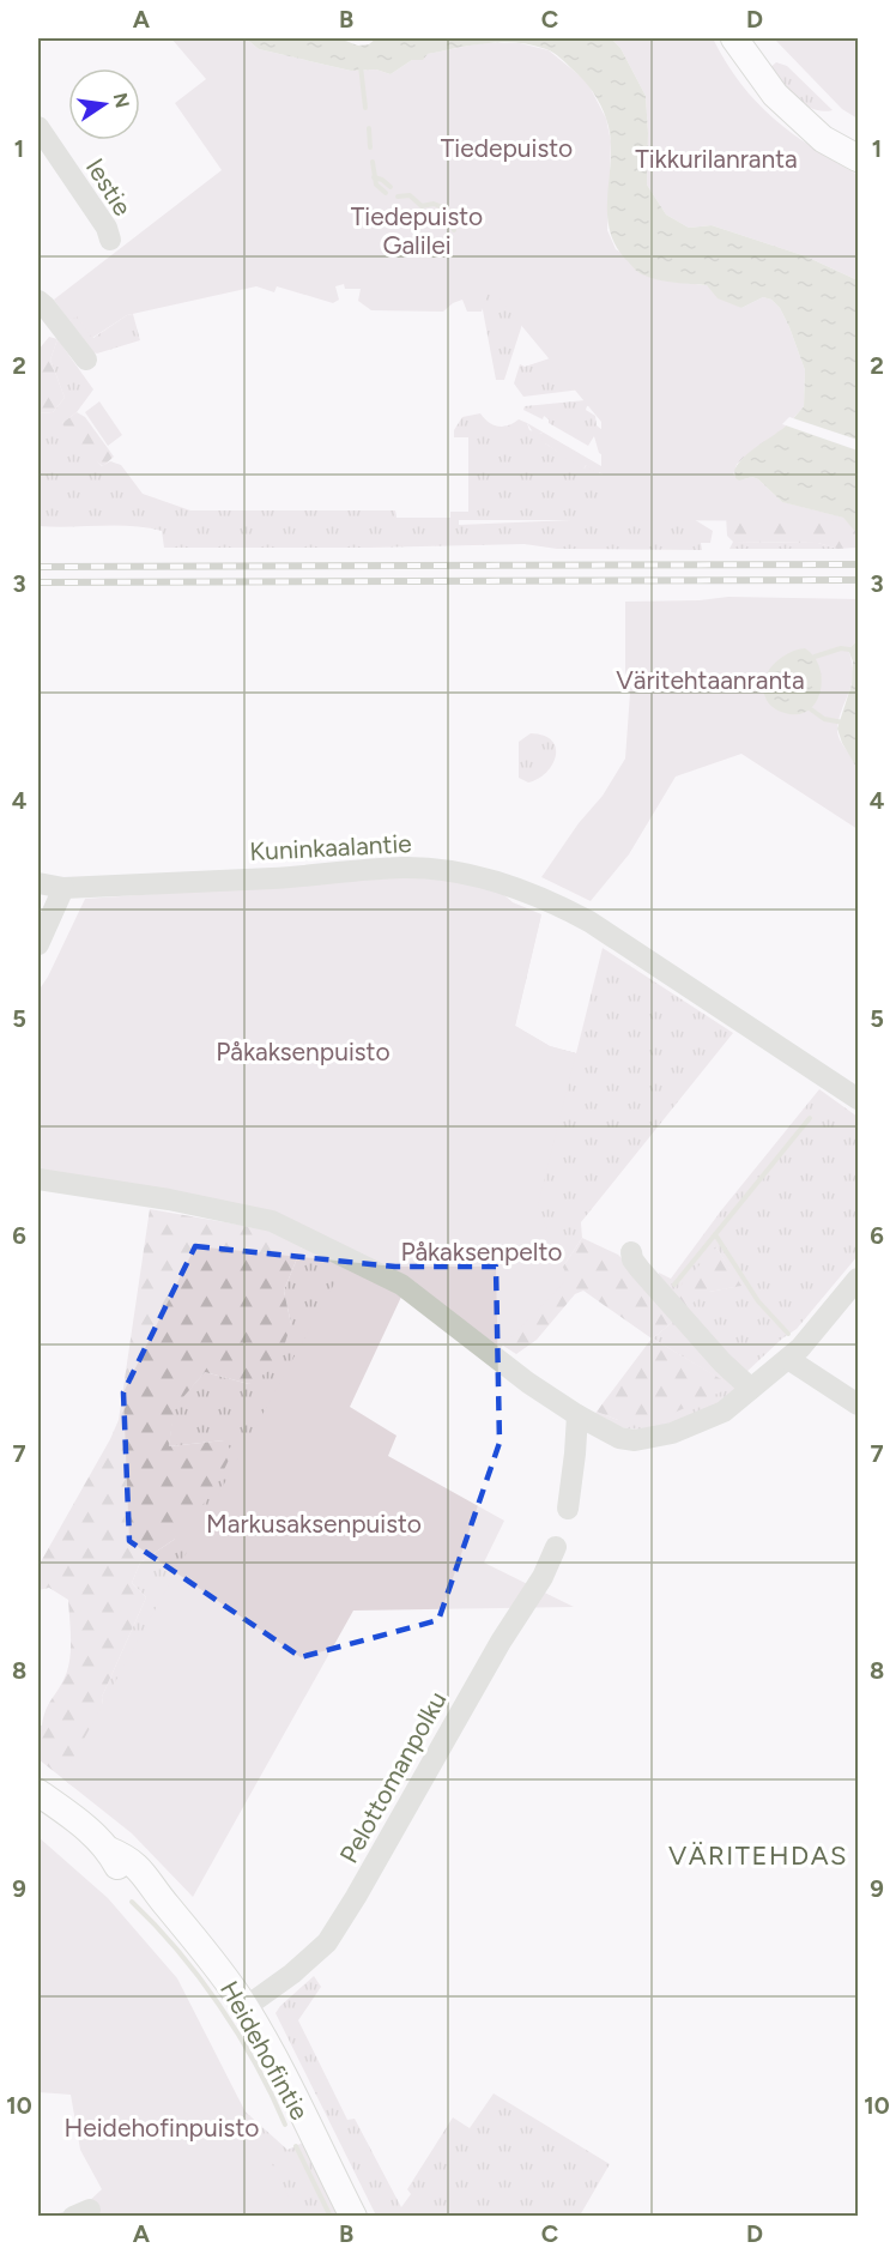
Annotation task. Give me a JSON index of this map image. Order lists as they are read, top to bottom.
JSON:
{
  "streets": {
    "main road": ["Heidehofintie"],
    "street": ["Iestie", "Kuninkaalantie", "Pelottomanpolku"]
  },
  "crossings": [
    ["Pelottomanpolku", "Heidehofintie"]
  ],
  "districts": ["VÄRITEHDAS"],
  "parks": [
    "Tiedepuisto",
    "Tikkurilanranta",
    "Tiedepuisto Galilei",
    "Väritehtaanranta",
    "Påkaksenpuisto",
    "Påkaksenpelto",
    "Markusaksenpuisto",
    "Heidehofinpuisto"
  ],
  "north": "right",
  "grid": {
    "columns": [
      "A",
      "B",
      "C",
      "D"
    ],
    "rows": [
      "1",
      "2",
      "3",
      "4",
      "5",
      "6",
      "7",
      "8",
      "9",
      "10"
    ]
  }
}
